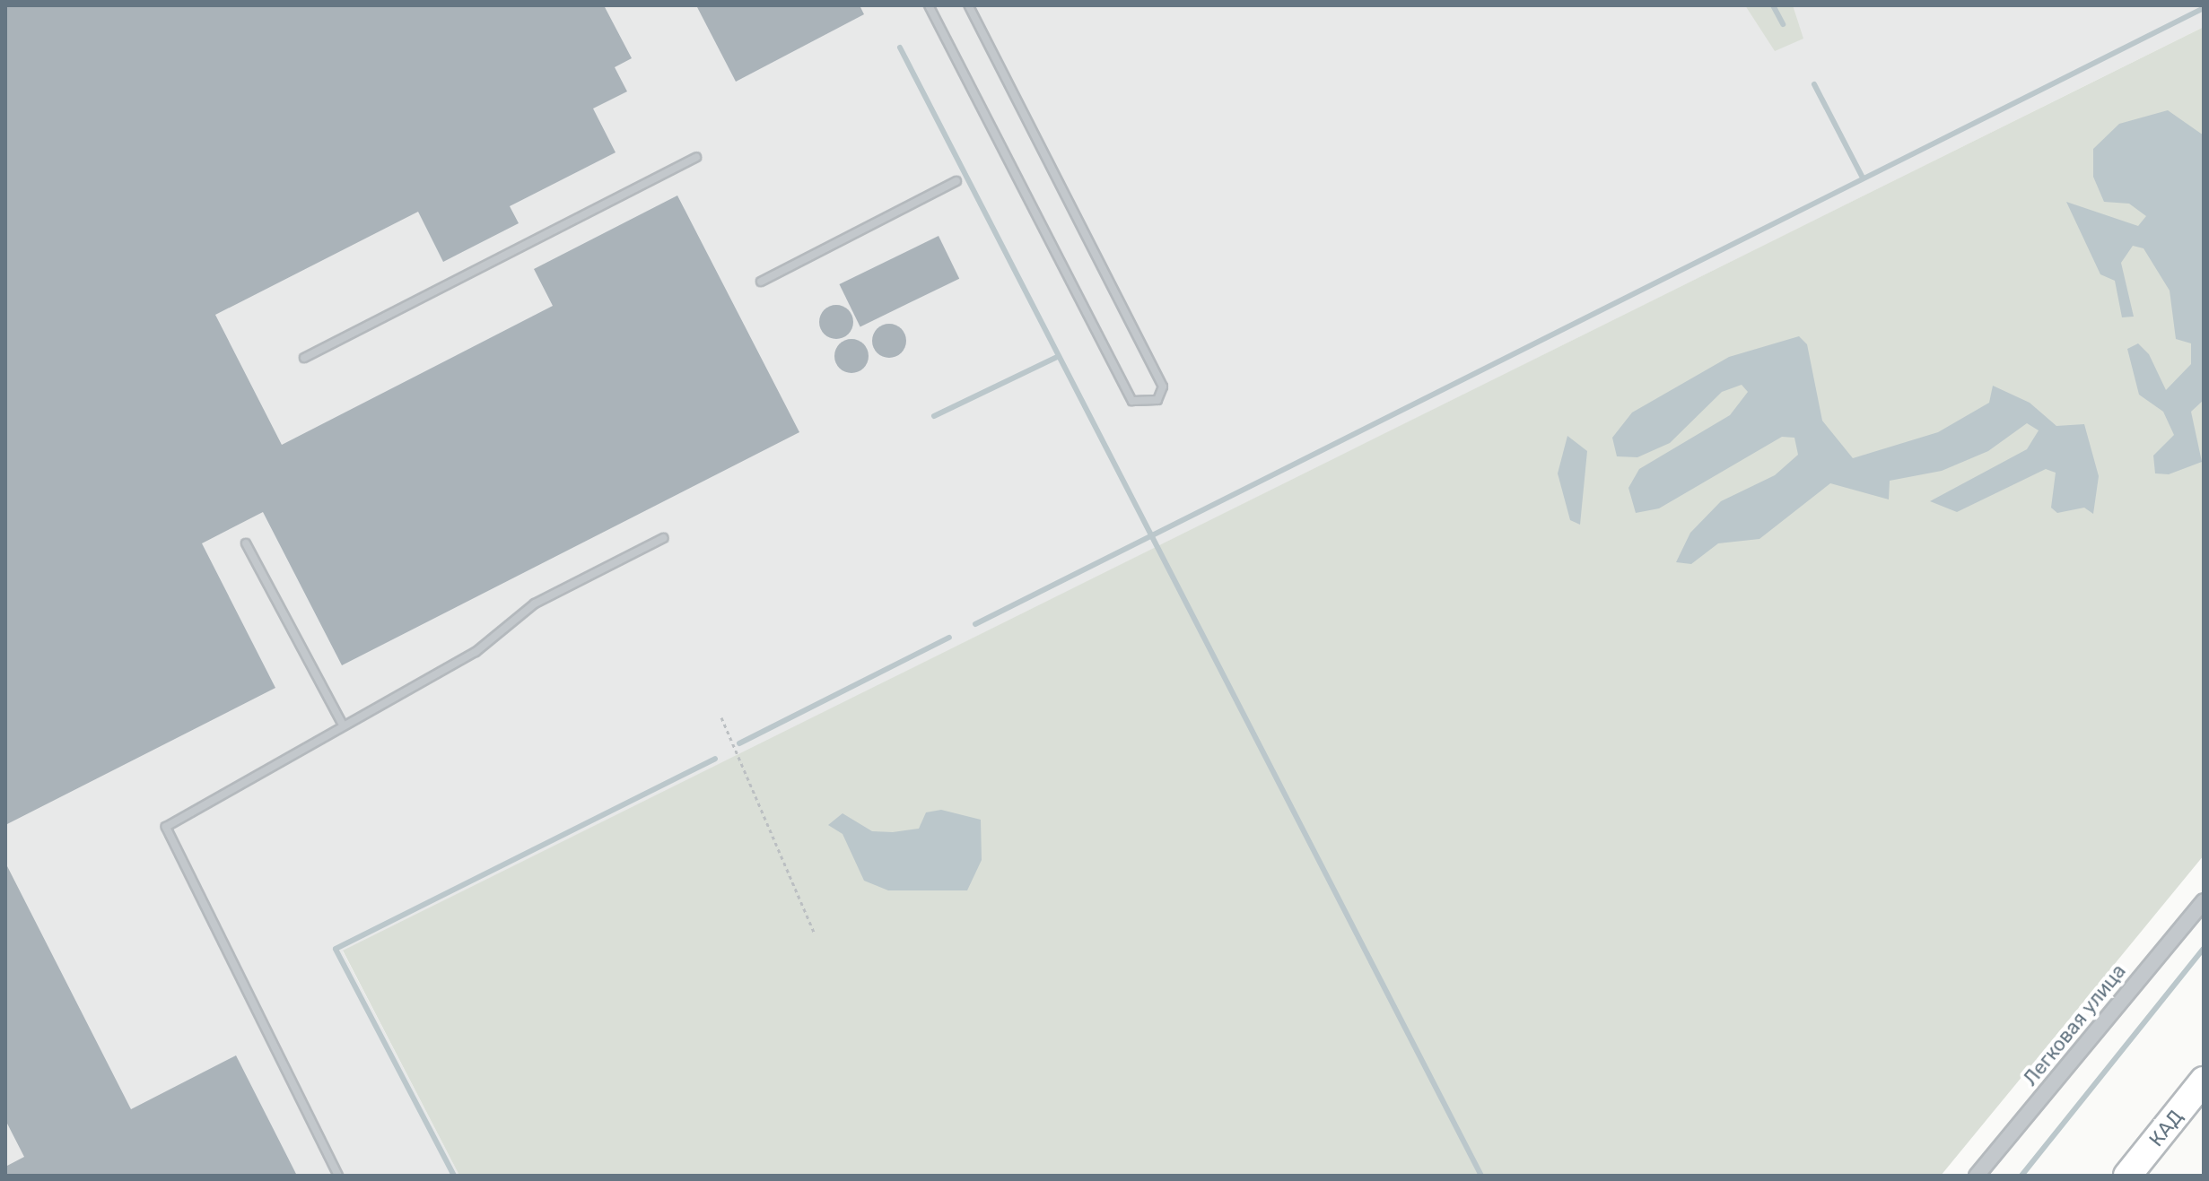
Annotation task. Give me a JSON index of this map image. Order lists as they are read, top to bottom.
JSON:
{
  "streets": {
    "highway": ["КАД"],
    "street": ["Легковая улица"]
  }
}
